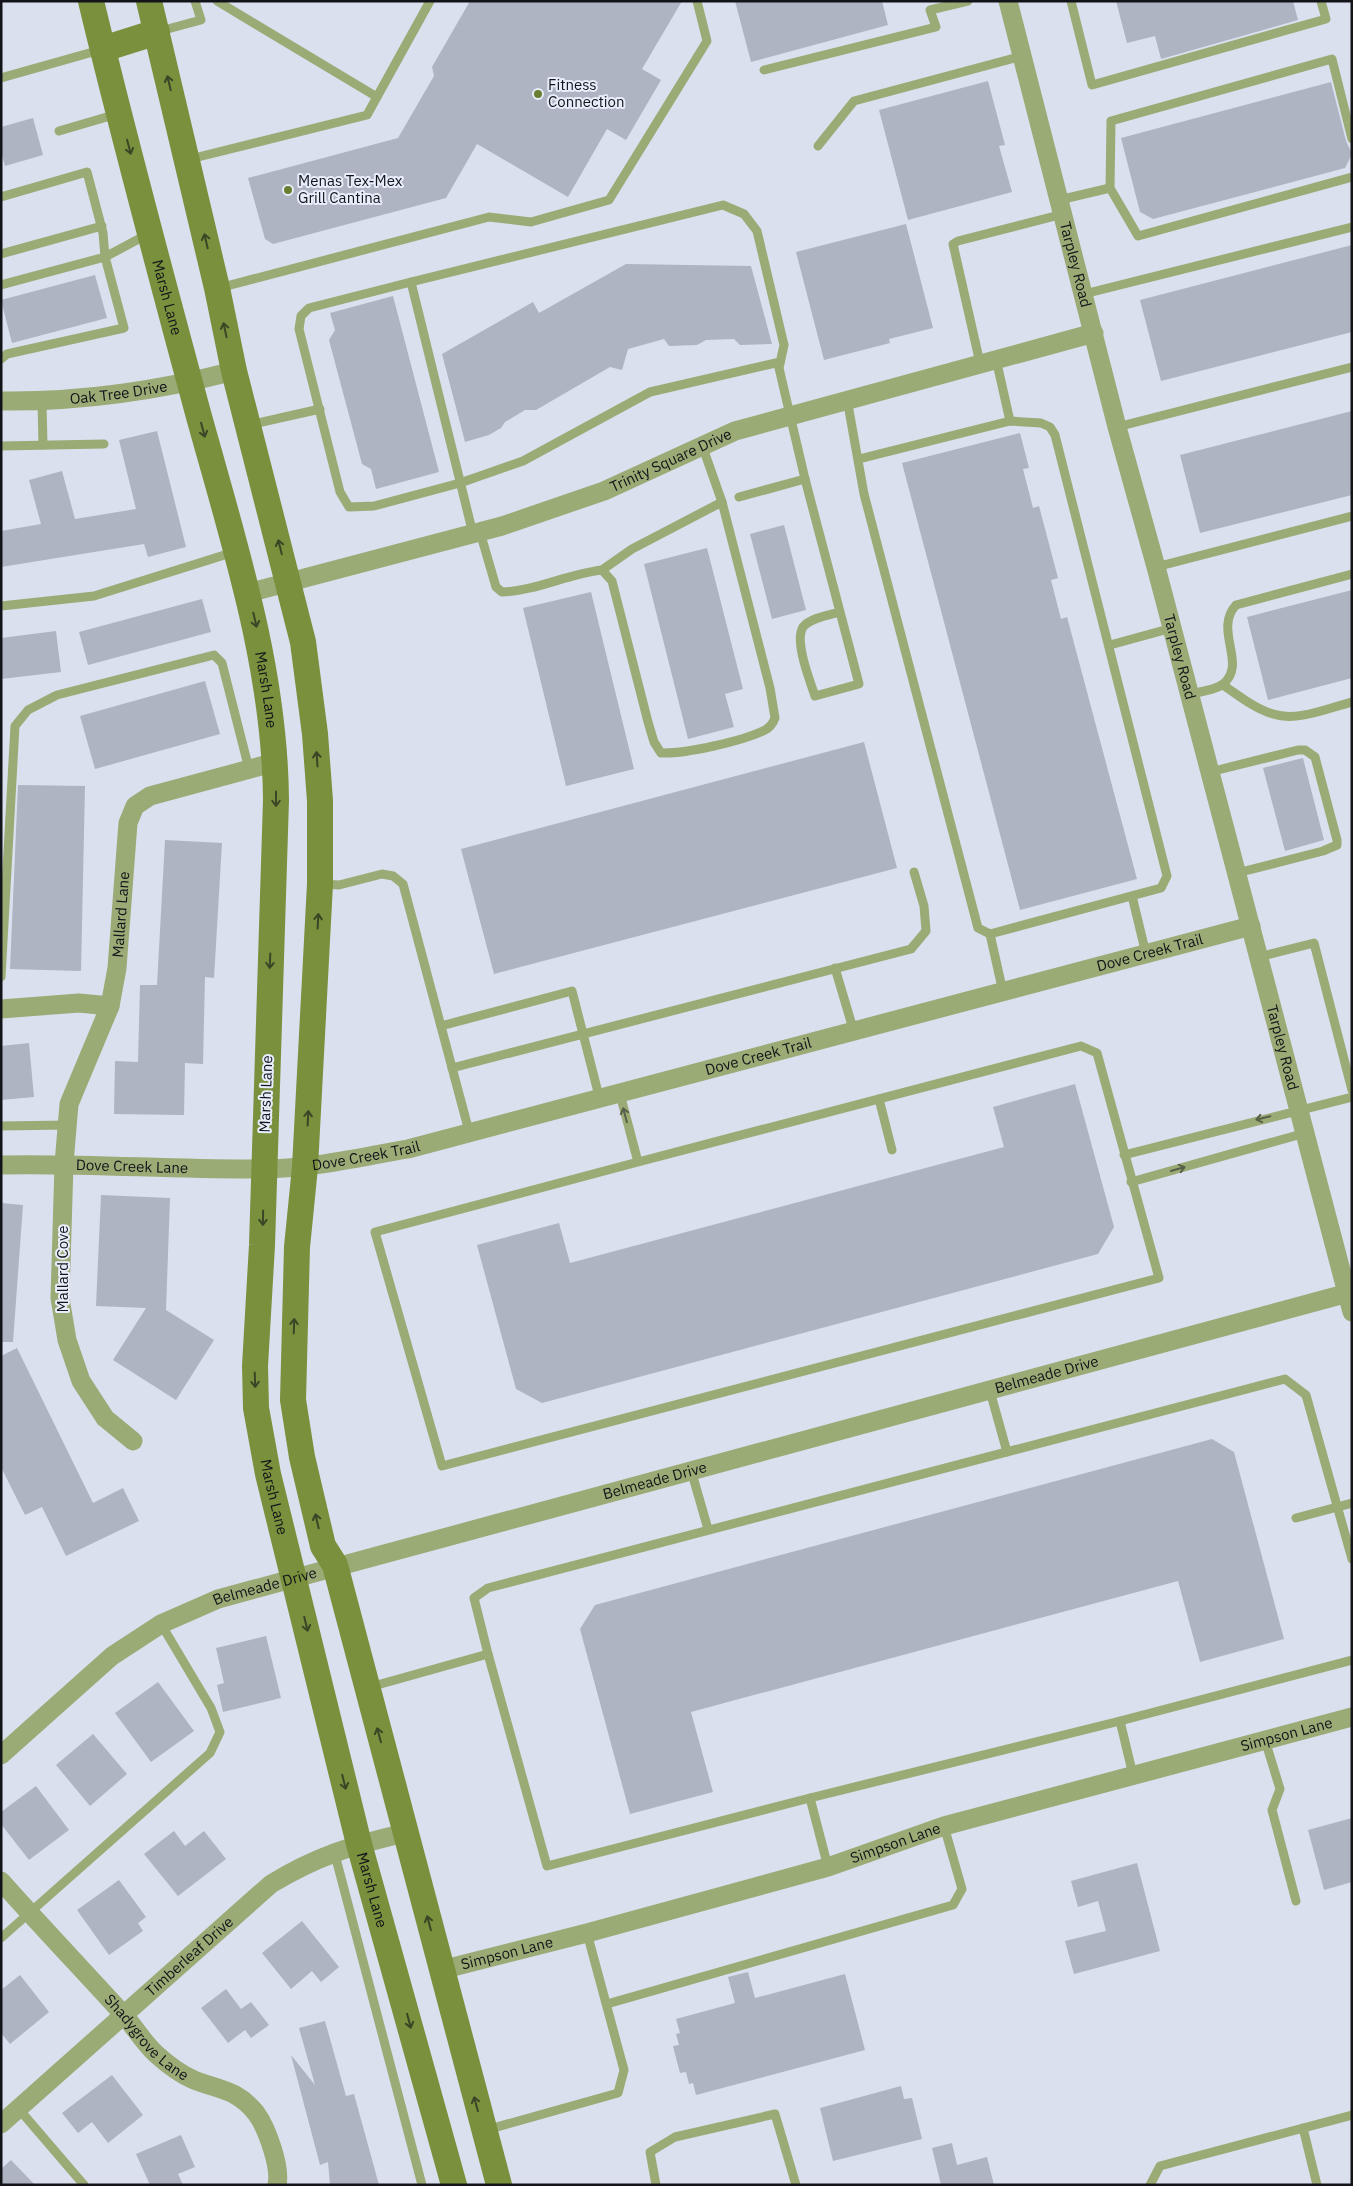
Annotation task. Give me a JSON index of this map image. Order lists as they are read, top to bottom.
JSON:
{
  "streets": {
    "main road": ["Marsh Lane"],
    "street": [
      "Tarpley Road",
      "Oak Tree Drive",
      "Trinity Square Drive",
      "Mallard Lane",
      "Dove Creek Trail",
      "Dove Creek Lane",
      "Mallard Cove",
      "Belmeade Drive",
      "Simpson Lane",
      "Timberleaf Drive",
      "Shadygrove Lane"
    ]
  },
  "crossings": [
    ["Tarpley Road", "Trinity Square Drive"],
    ["Tarpley Road", "Dove Creek Trail"],
    ["Tarpley Road", "Belmeade Drive"],
    ["Marsh Lane", "Oak Tree Drive"],
    ["Marsh Lane", "Trinity Square Drive"],
    ["Marsh Lane", "Mallard Lane"],
    ["Marsh Lane", "Dove Creek Trail"],
    ["Marsh Lane", "Dove Creek Lane"],
    ["Marsh Lane", "Belmeade Drive"],
    ["Marsh Lane", "Timberleaf Drive"],
    ["Mallard Lane", "Dove Creek Lane"],
    ["Mallard Lane", "Mallard Cove"],
    ["Dove Creek Trail", "Dove Creek Lane"],
    ["Dove Creek Lane", "Mallard Cove"],
    ["Timberleaf Drive", "Shadygrove Lane"]
  ],
  "places": ["Fitness Connection", "Menas Tex-Mex Grill Cantina"]
}
